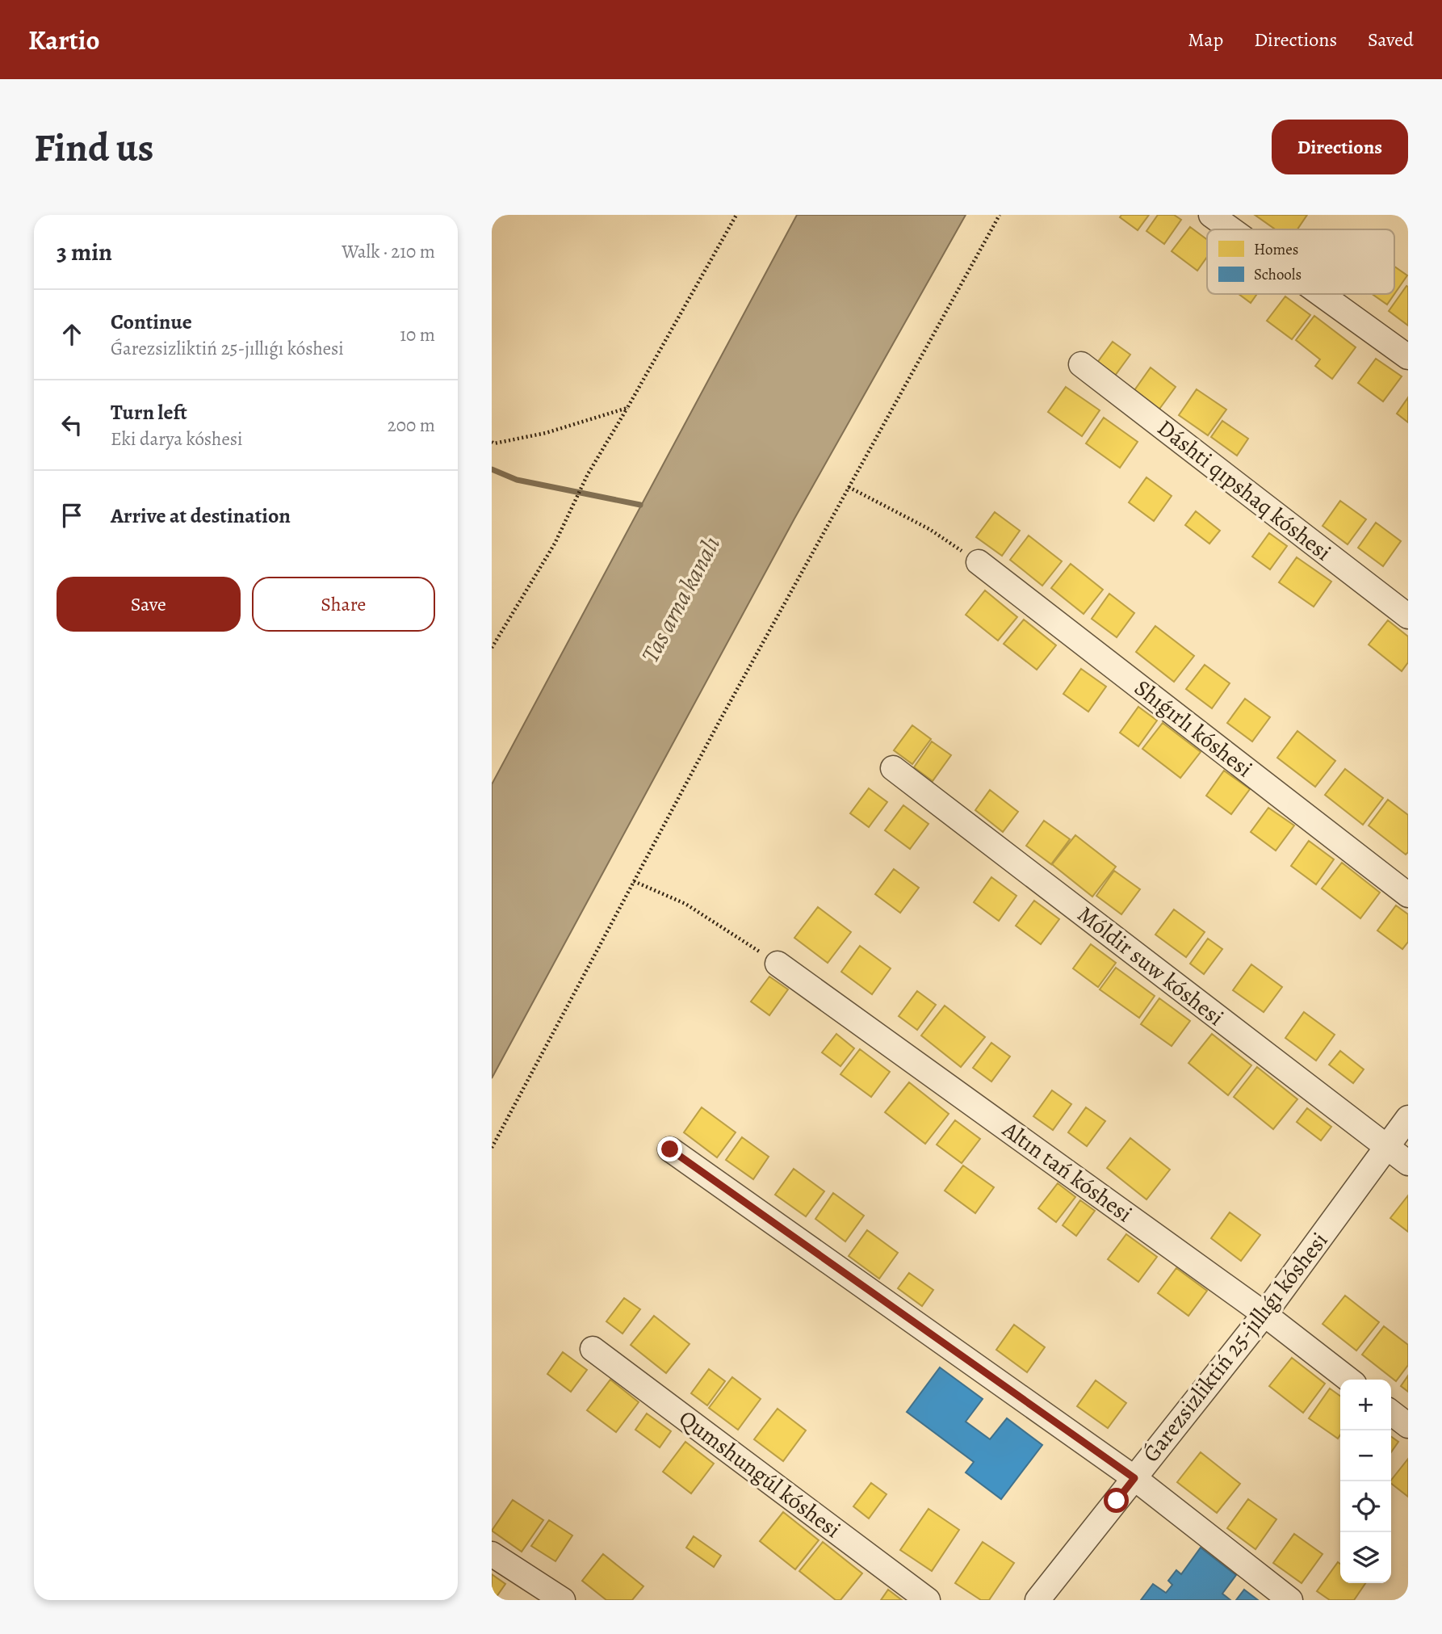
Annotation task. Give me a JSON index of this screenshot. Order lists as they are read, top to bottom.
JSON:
{
  "streets": {
    "street": [
      "Dáshti qıpshaq kóshesi",
      "Shıǵırlı kóshesi",
      "Móldir suw kóshesi",
      "Altın tań kóshesi",
      "Ǵarezsizliktiń 25-jıllıǵı kóshesi",
      "Qumshungúl kóshesi"
    ]
  },
  "crossings": [
    ["Móldir suw kóshesi", "Ǵarezsizliktiń 25-jıllıǵı kóshesi"],
    ["Altın tań kóshesi", "Ǵarezsizliktiń 25-jıllıǵı kóshesi"]
  ],
  "water": ["Tas arna kanalı"],
  "legend": ["Homes", "Schools"],
  "page": {
    "header": "Kartio",
    "nav": ["Map", "Directions", "Saved"],
    "buttons": [
      "Directions",
      ["Save", "Share"]
    ],
    "title": "Find us",
    "heading": ["3 min", "Walk · 210 m"],
    "list": [
      ["Continue", "Ǵarezsizliktiń 25-jıllıǵı kóshesi", "10 m"],
      ["Turn left", "Eki darya kóshesi", "200 m"],
      "Arrive at destination"
    ],
    "map_buttons": ["+", "−"]
  }
}
